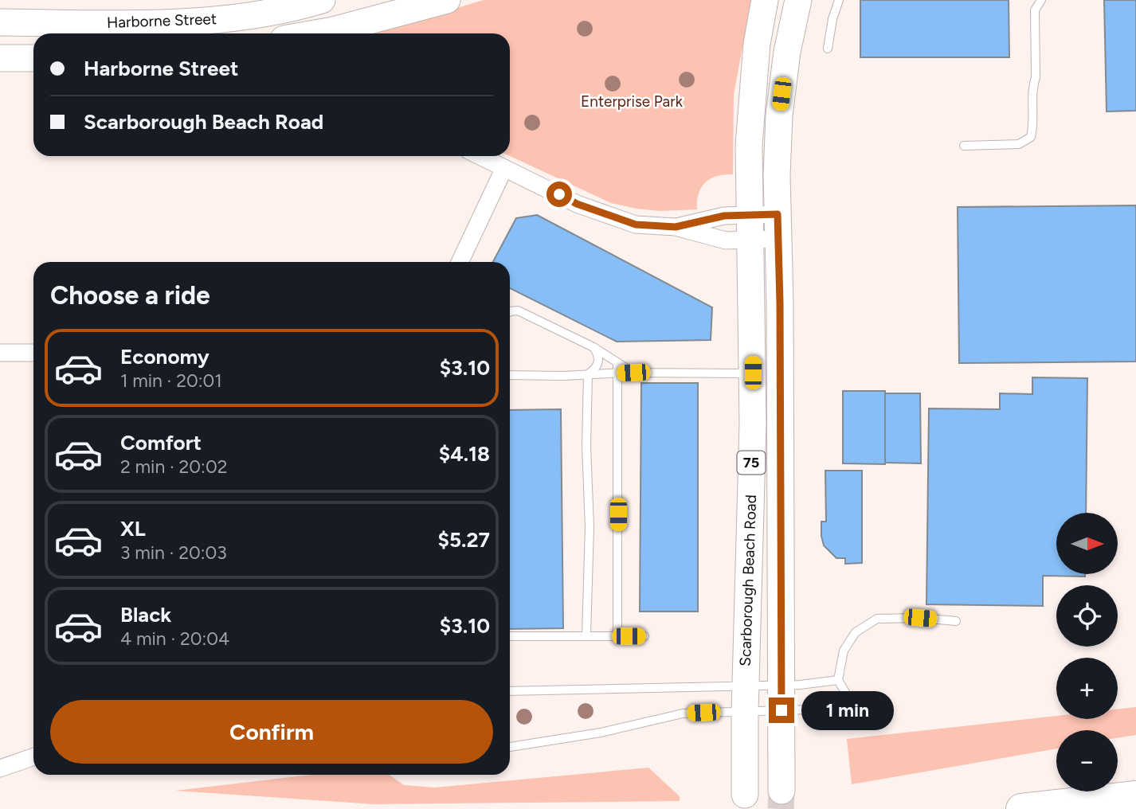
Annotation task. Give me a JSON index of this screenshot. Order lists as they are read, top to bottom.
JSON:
{
  "streets": {
    "main road": ["Harborne Street", "75", "Scarborough Beach Road"]
  },
  "parks": ["Enterprise Park"],
  "north": "right",
  "page": {
    "banner": ["Harborne Street", "Scarborough Beach Road"],
    "heading": "Choose a ride",
    "list": [
      {
        "name": "Economy",
        "note": "1 min · 20:01",
        "value": "$3.10"
      },
      {
        "name": "Comfort",
        "note": "2 min · 20:02",
        "value": "$4.18"
      },
      {
        "name": "XL",
        "note": "3 min · 20:03",
        "value": "$5.27"
      },
      {
        "name": "Black",
        "note": "4 min · 20:04",
        "value": "$3.10"
      }
    ],
    "map_buttons": ["+", "−"],
    "buttons": "Confirm",
    "bubble": "1 min"
  }
}
